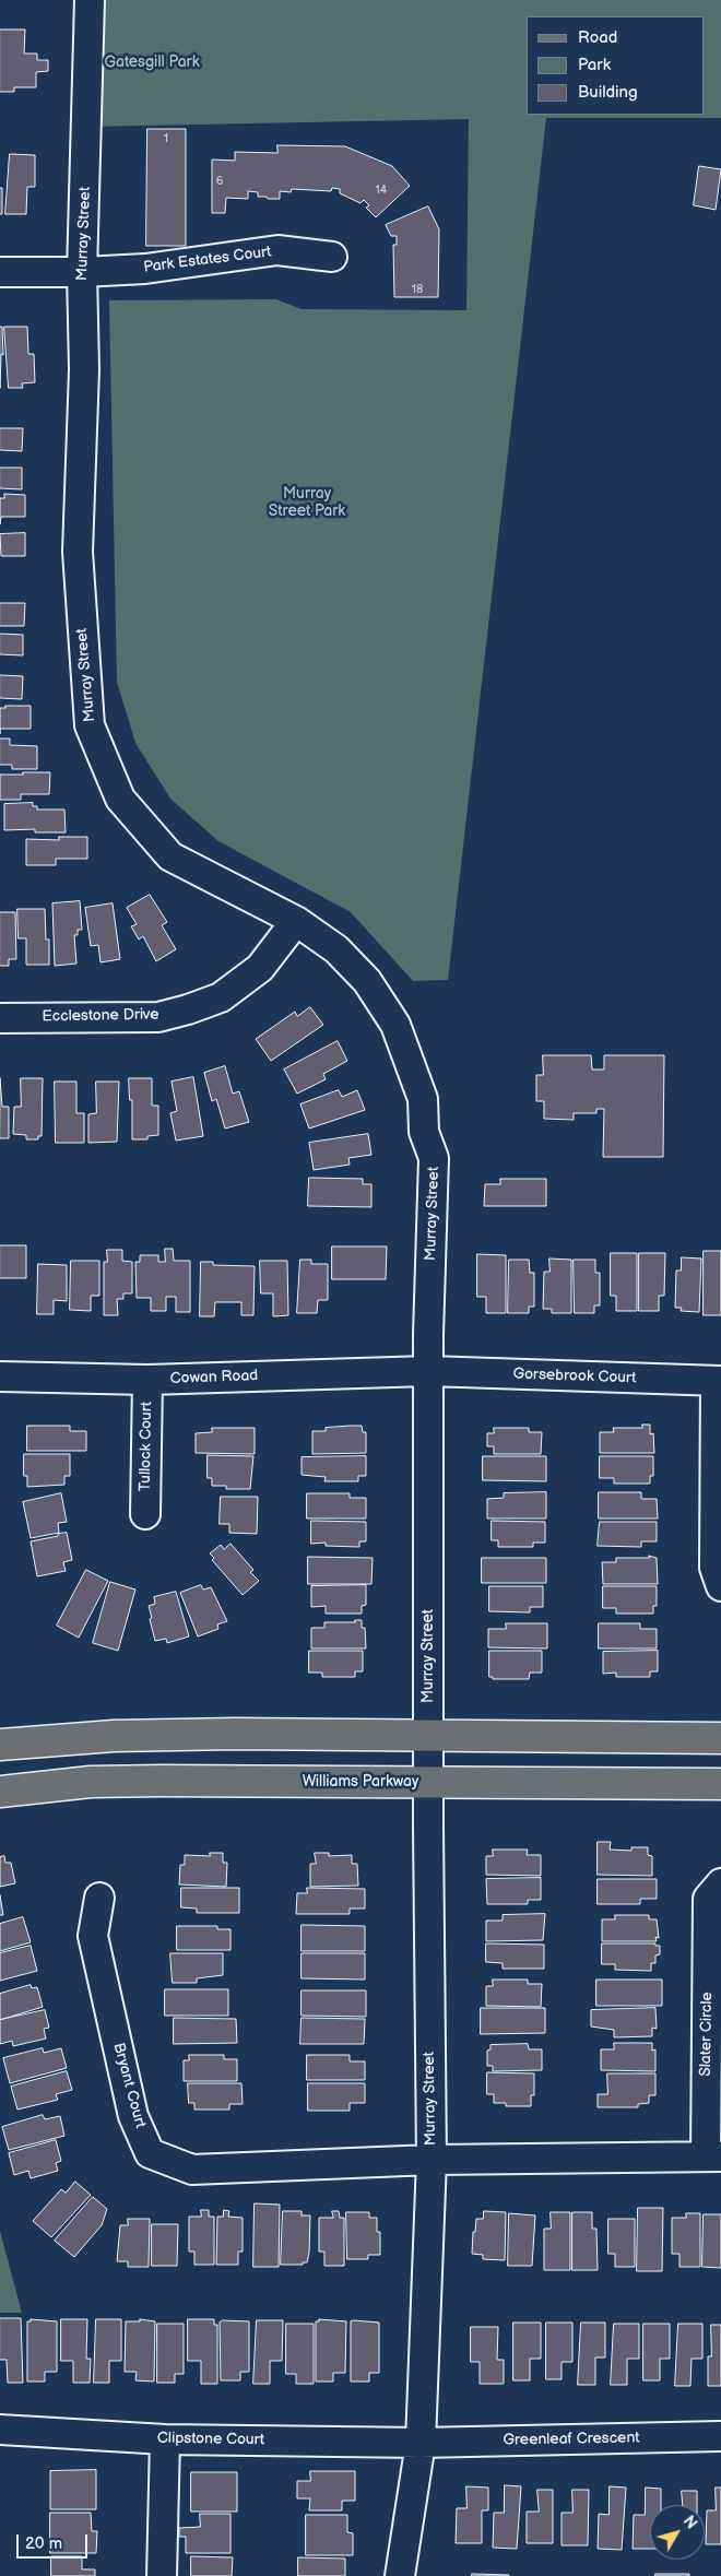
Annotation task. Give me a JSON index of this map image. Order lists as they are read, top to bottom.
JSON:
{
  "streets": {
    "main road": ["Williams Parkway"],
    "street": [
      "Murray Street",
      "Park Estates Court",
      "Ecclestone Drive",
      "Gorsebrook Court",
      "Cowan Road",
      "Tullock Court",
      "Slater Circle",
      "Bryant Court",
      "Clipstone Court",
      "Greenleaf Crescent"
    ]
  },
  "crossings": [
    ["Murray Street", "Park Estates Court"],
    ["Murray Street", "Ecclestone Drive"],
    ["Murray Street", "Gorsebrook Court"],
    ["Murray Street", "Cowan Road"],
    ["Murray Street", "Williams Parkway"],
    ["Murray Street", "Slater Circle"],
    ["Murray Street", "Bryant Court"],
    ["Murray Street", "Clipstone Court"],
    ["Murray Street", "Greenleaf Crescent"],
    ["Gorsebrook Court", "Cowan Road"],
    ["Cowan Road", "Tullock Court"],
    ["Slater Circle", "Bryant Court"],
    ["Clipstone Court", "Greenleaf Crescent"]
  ],
  "parks": ["Gatesgill Park", "Murray Street Park"],
  "house_numbers": [
    "1",
    "6",
    "14",
    "18"
  ],
  "legend": ["Road", "Park", "Building"],
  "scale_bar": "20 m",
  "north": "top right"
}
